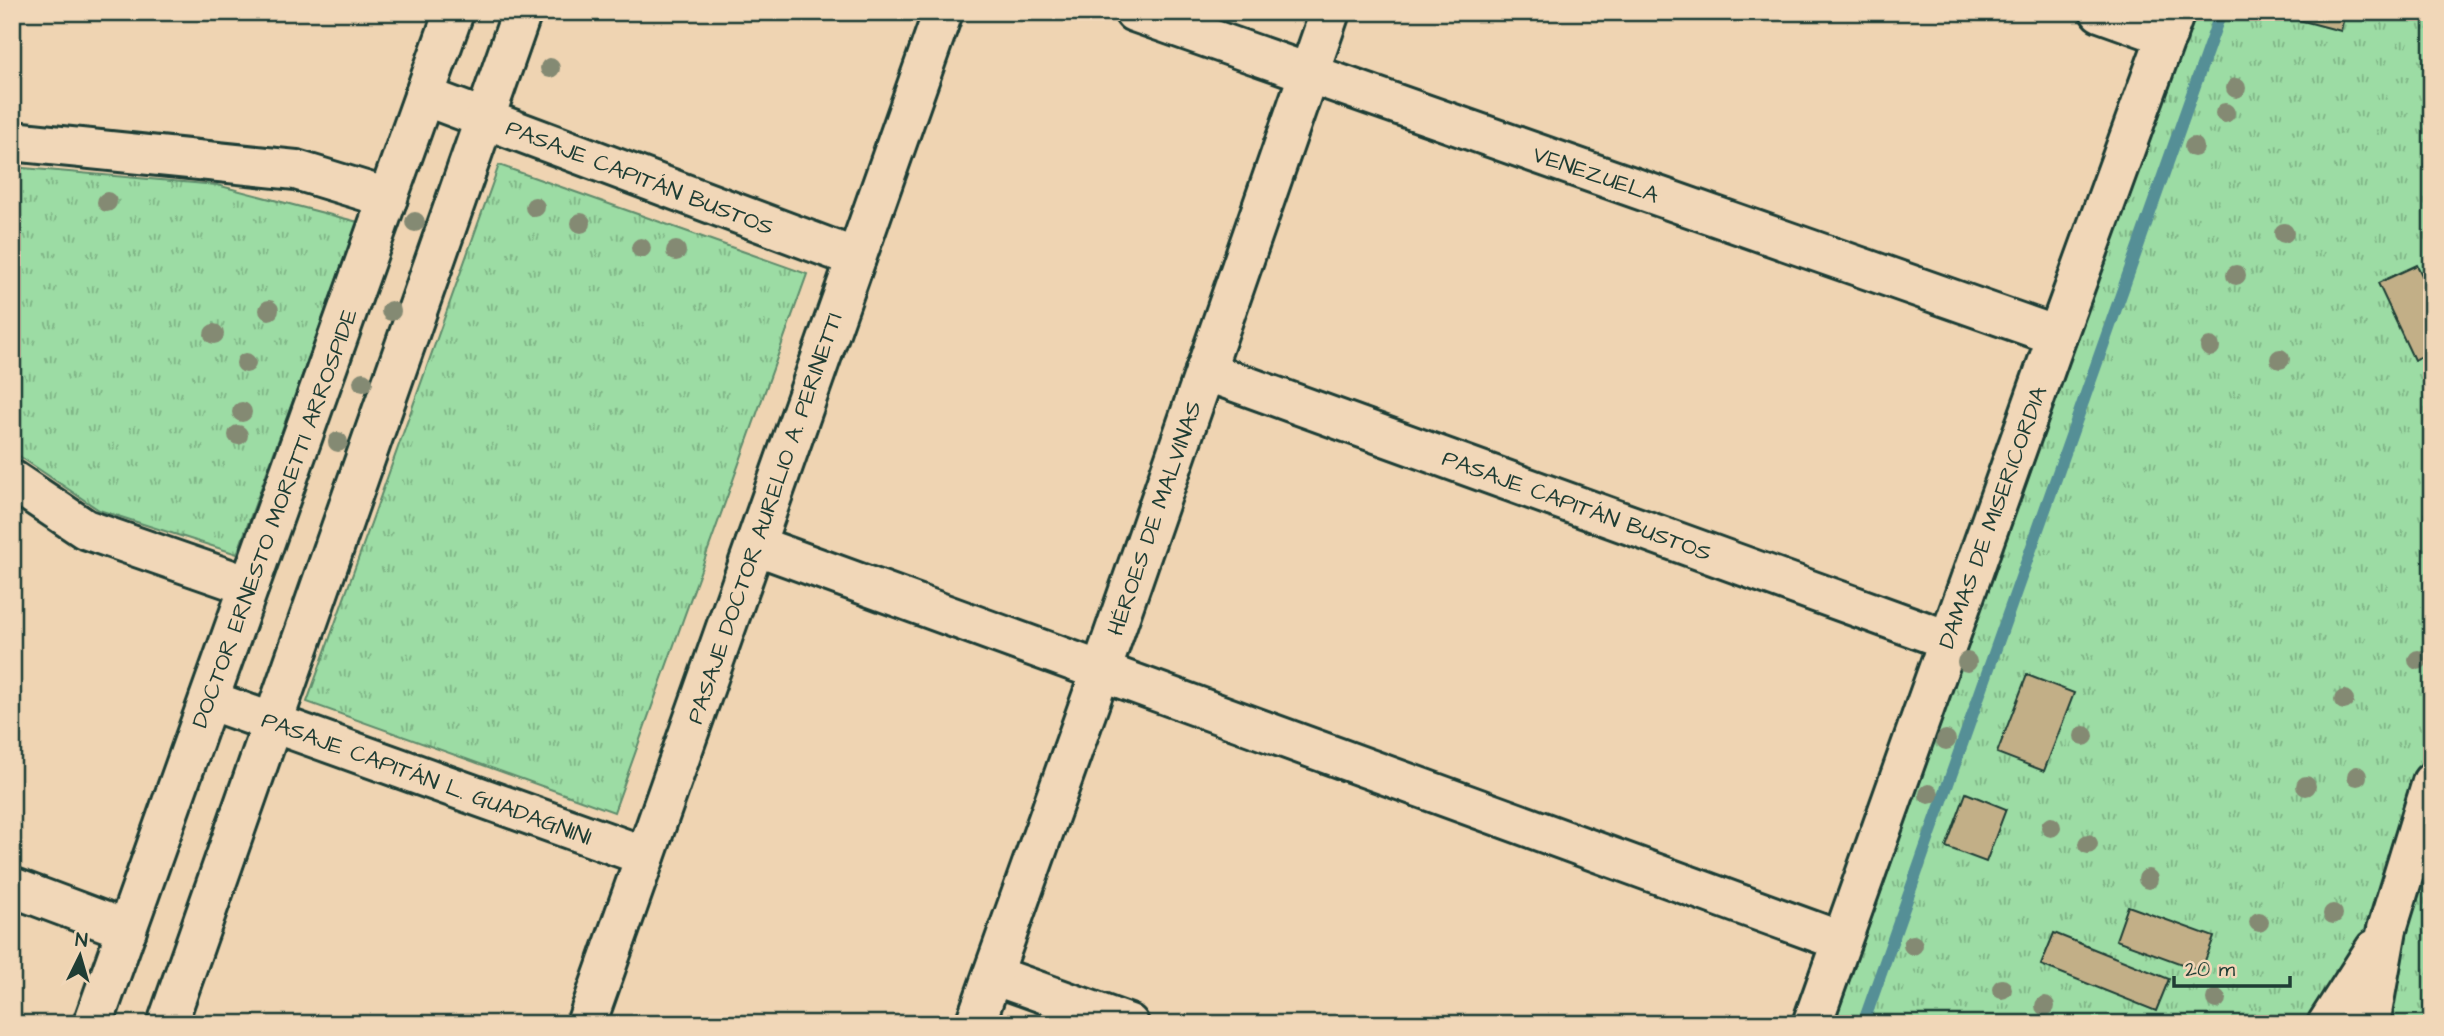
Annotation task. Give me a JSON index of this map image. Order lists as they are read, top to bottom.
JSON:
{
  "streets": {
    "street": [
      "VENEZUELA",
      "PASAJE CAPITÁN BUSTOS",
      "DAMAS DE MISERICORDIA",
      "DOCTOR ERNESTO MORETTI ARROSPIDE",
      "PASAJE DOCTOR AURELIO A. PERINETTI",
      "HÉROES DE MALVINAS",
      "PASAJE CAPITÁN L. GUADAGNINI"
    ]
  },
  "crossings": [
    ["VENEZUELA", "DAMAS DE MISERICORDIA"],
    ["VENEZUELA", "HÉROES DE MALVINAS"],
    ["PASAJE CAPITÁN BUSTOS", "DAMAS DE MISERICORDIA"],
    ["PASAJE CAPITÁN BUSTOS", "DOCTOR ERNESTO MORETTI ARROSPIDE"],
    ["PASAJE CAPITÁN BUSTOS", "PASAJE DOCTOR AURELIO A. PERINETTI"],
    ["PASAJE CAPITÁN BUSTOS", "HÉROES DE MALVINAS"],
    ["DOCTOR ERNESTO MORETTI ARROSPIDE", "PASAJE CAPITÁN L. GUADAGNINI"],
    ["PASAJE DOCTOR AURELIO A. PERINETTI", "PASAJE CAPITÁN L. GUADAGNINI"]
  ],
  "scale_bar": "20 m",
  "north": "top"
}
